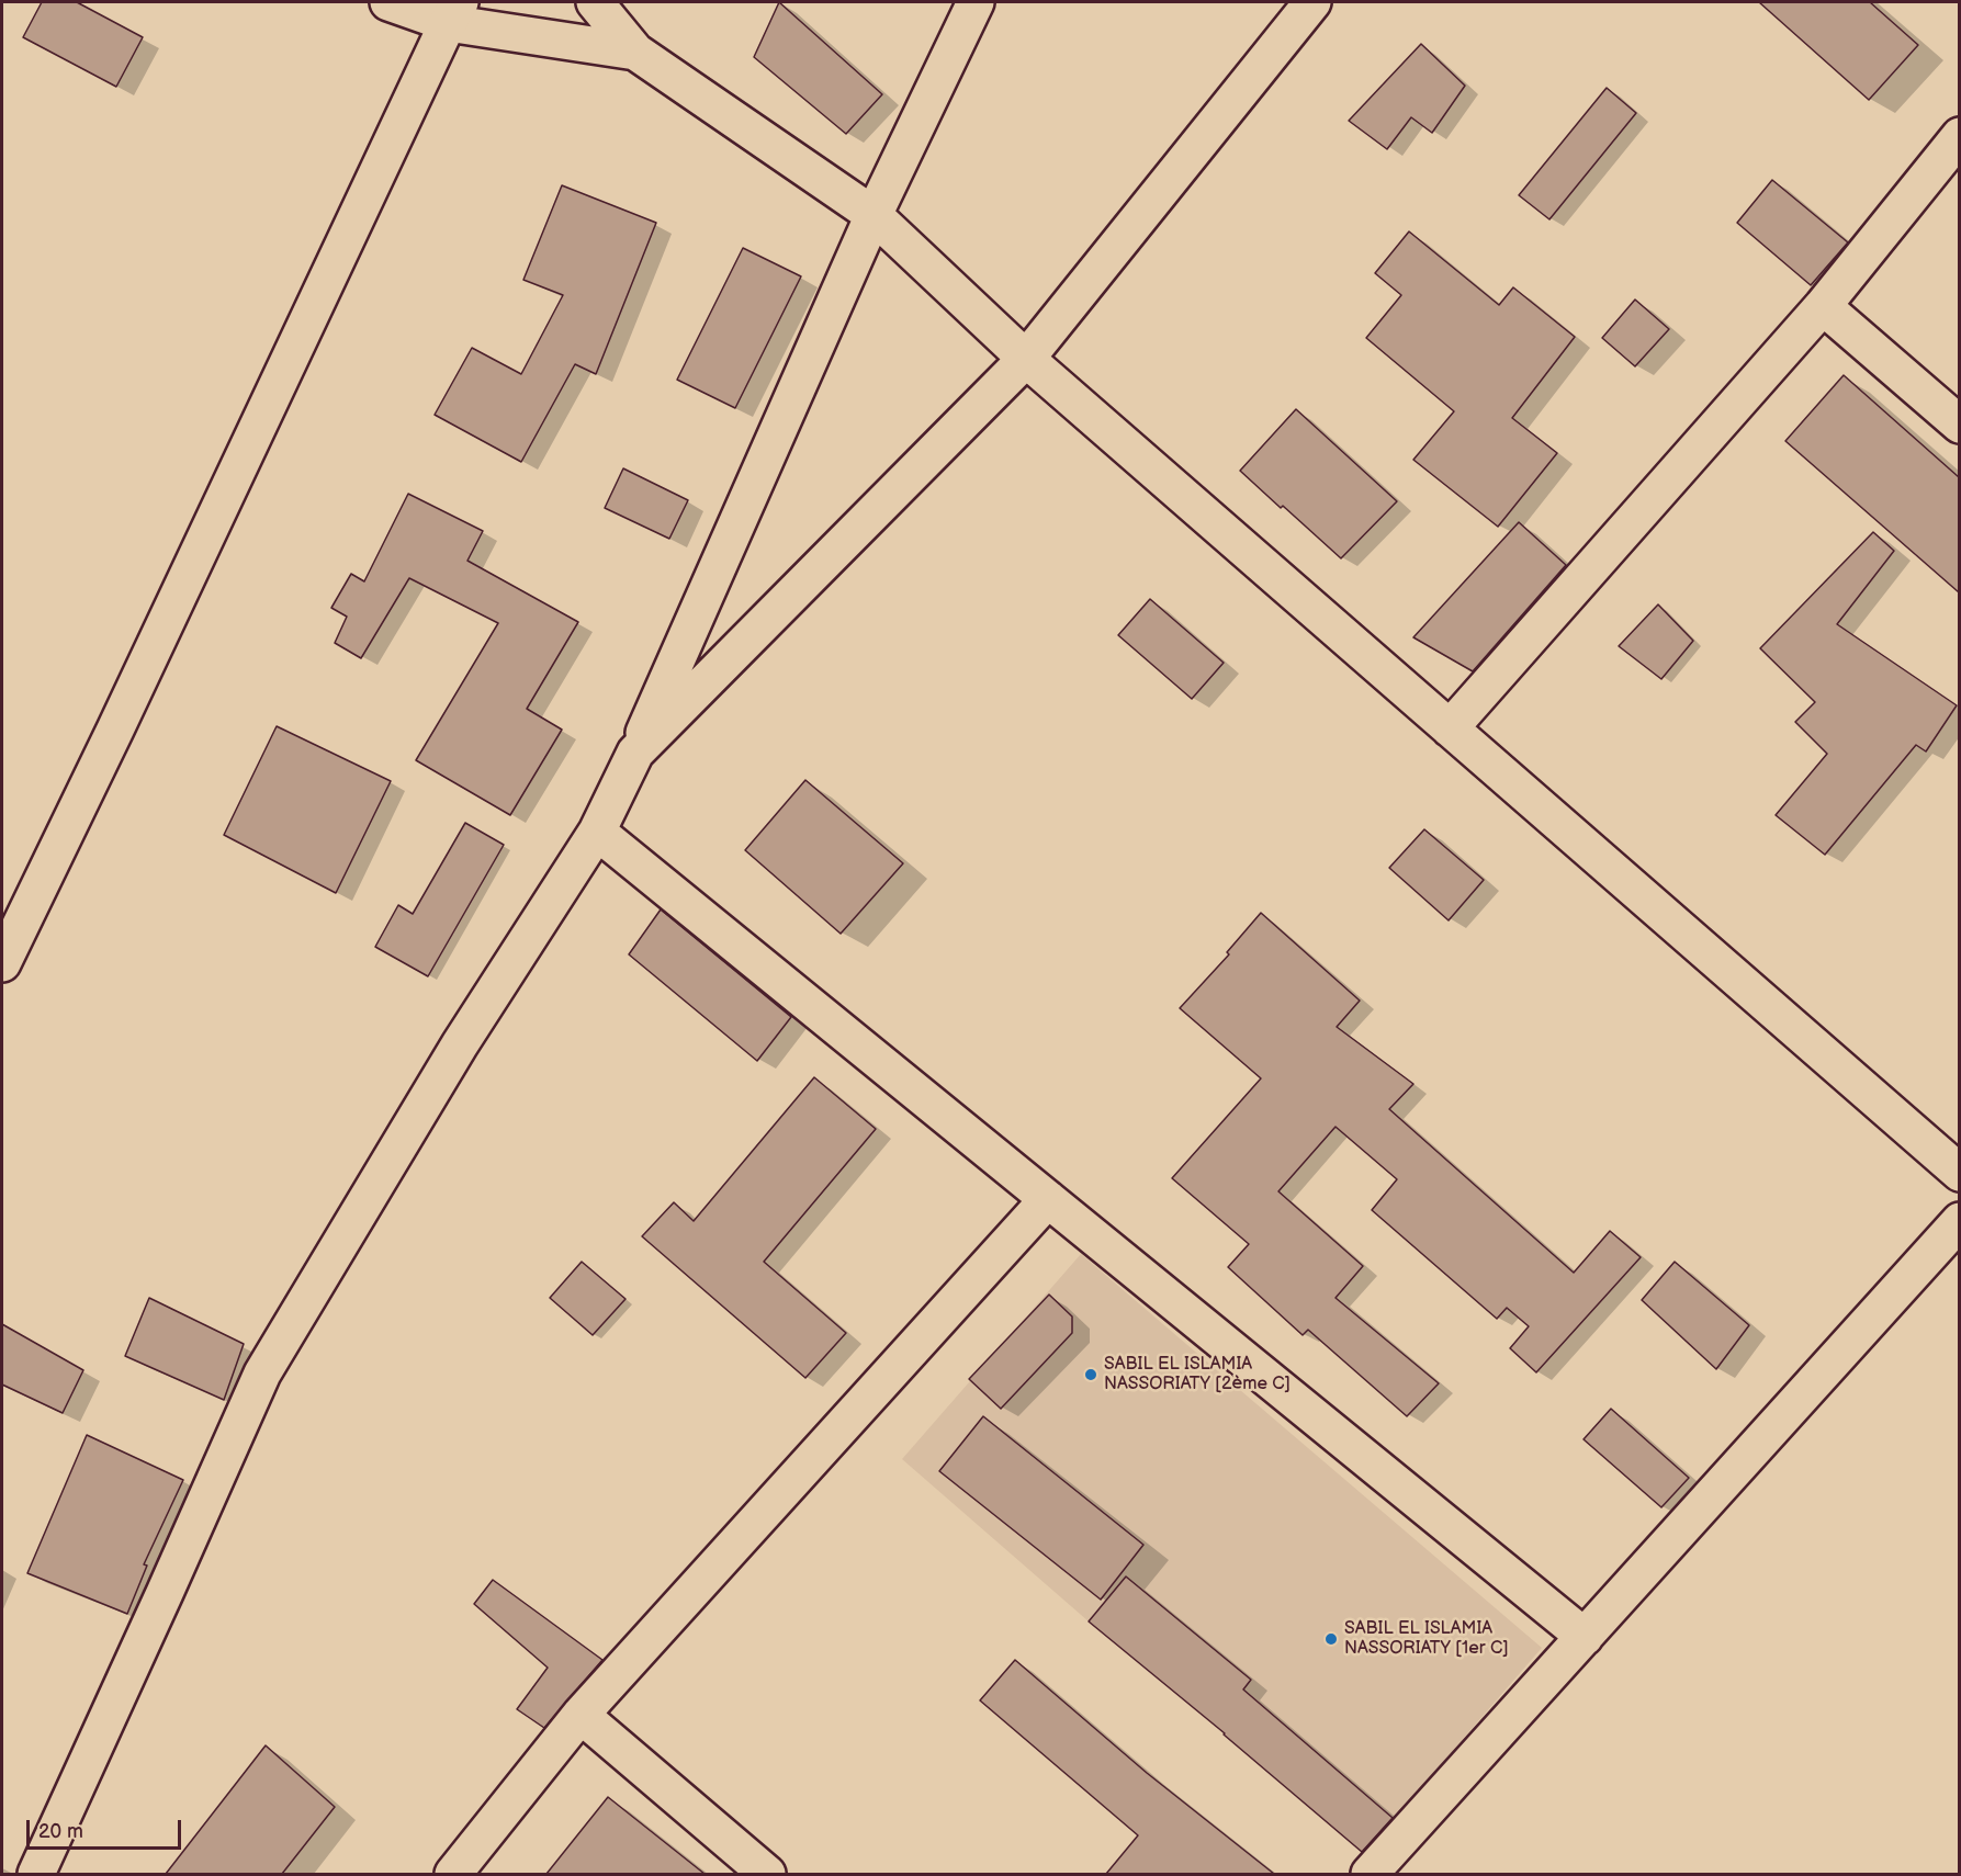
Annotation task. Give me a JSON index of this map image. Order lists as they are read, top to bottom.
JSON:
{
  "places": ["SABIL EL ISLAMIA NASSORIATY [2ème C]", "SABIL EL ISLAMIA NASSORIATY [1er C]"],
  "scale_bar": "20 m"
}
